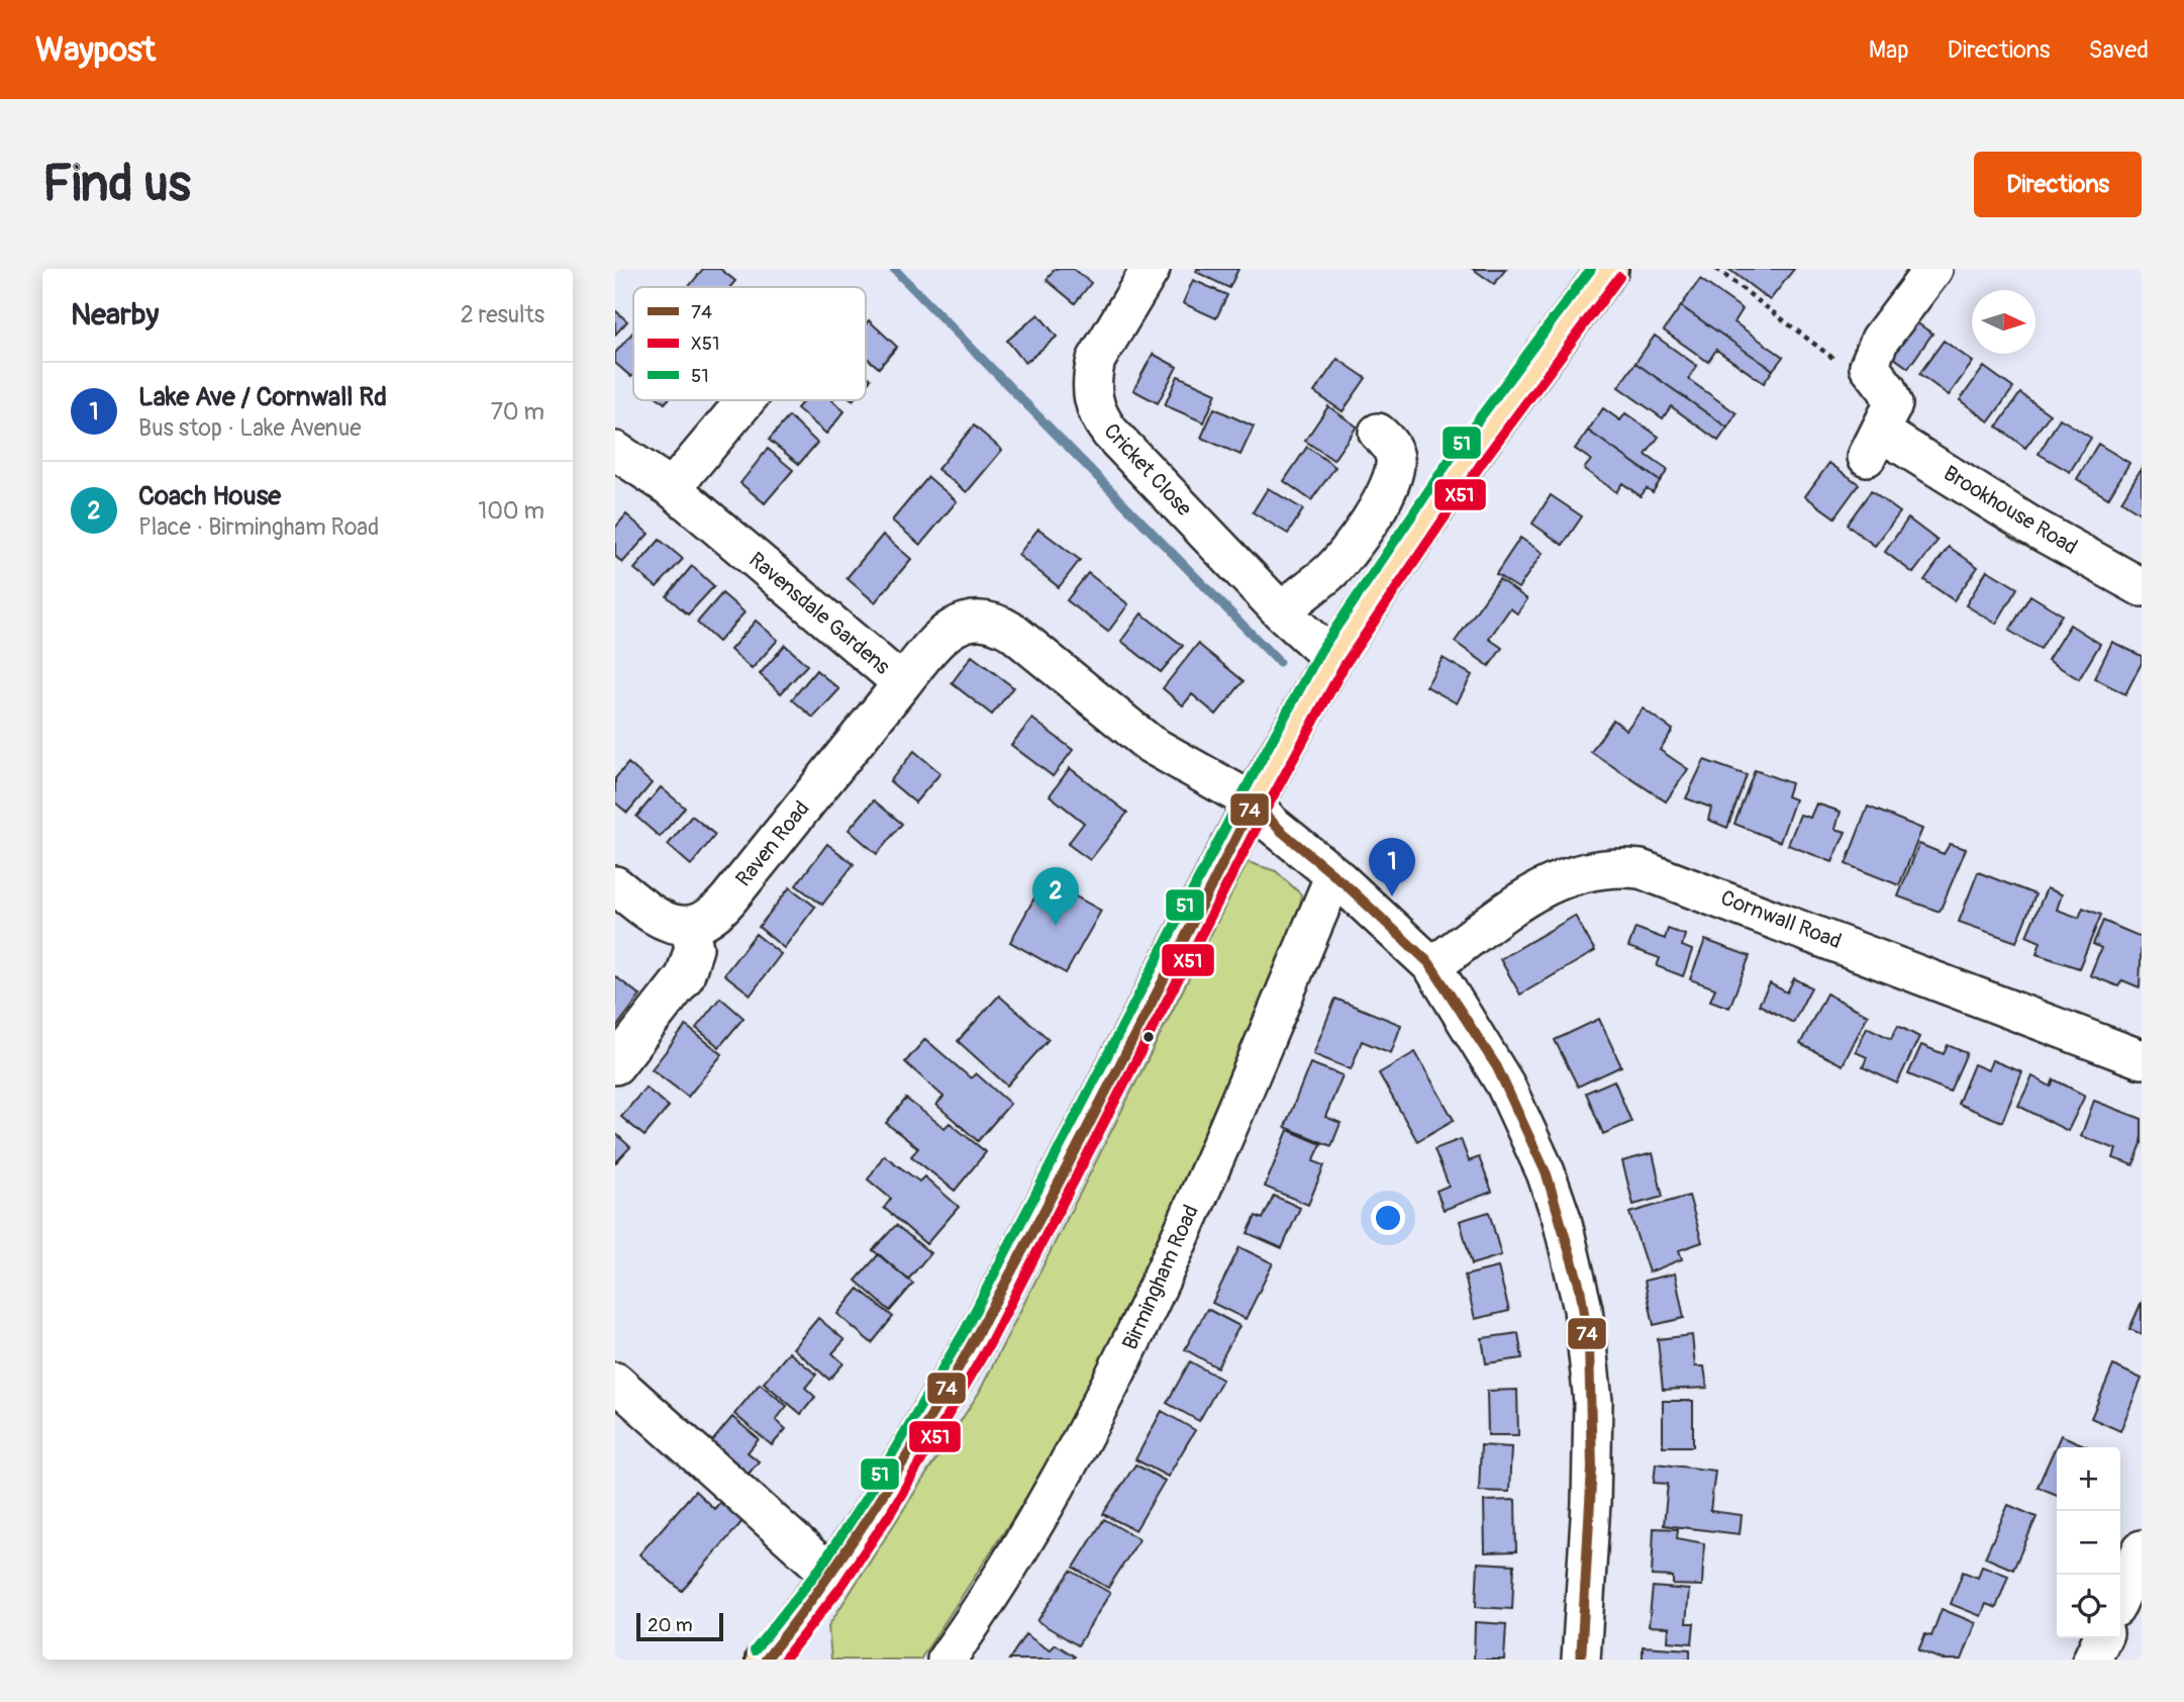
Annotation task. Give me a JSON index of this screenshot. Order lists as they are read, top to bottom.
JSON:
{
  "streets": {
    "street": [
      "Cricket Close",
      "Brookhouse Road",
      "Ravensdale Gardens",
      "Raven Road",
      "Cornwall Road",
      "Birmingham Road"
    ]
  },
  "crossings": [
    ["Ravensdale Gardens", "Raven Road"],
    ["Ravensdale Gardens", "Cornwall Road"],
    ["Ravensdale Gardens", "Birmingham Road"]
  ],
  "lines": ["transit line 51", "transit line X51", "transit line 74"],
  "legend": ["74", "X51", "51"],
  "scale_bar": "20 m",
  "north": "right",
  "page": {
    "header": "Waypost",
    "nav": ["Map", "Directions", "Saved"],
    "buttons": "Directions",
    "title": "Find us",
    "heading": ["Nearby", "2 results"],
    "list": [
      {
        "mark": "1",
        "name": "Lake Ave / Cornwall Rd",
        "note": "Bus stop · Lake Avenue",
        "value": "70 m"
      },
      {
        "mark": "2",
        "name": "Coach House",
        "note": "Place · Birmingham Road",
        "value": "100 m"
      }
    ],
    "pins": ["1", "2"],
    "map_buttons": ["+", "−"],
    "scale": "20 m"
  }
}
